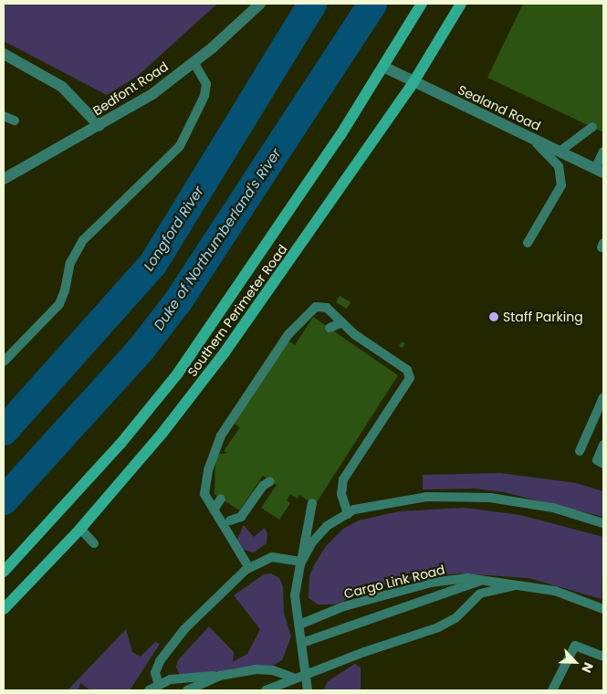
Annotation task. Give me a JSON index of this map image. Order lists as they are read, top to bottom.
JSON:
{
  "streets": {
    "street": ["Bedfont Road", "Sealand Road", "Southern Perimeter Road"],
    "lane": ["Cargo Link Road"]
  },
  "crossings": [
    ["Sealand Road", "Southern Perimeter Road"]
  ],
  "water": ["Longford River", "Duke of Northumberland's River"],
  "places": ["Staff Parking"],
  "north": "bottom right"
}
